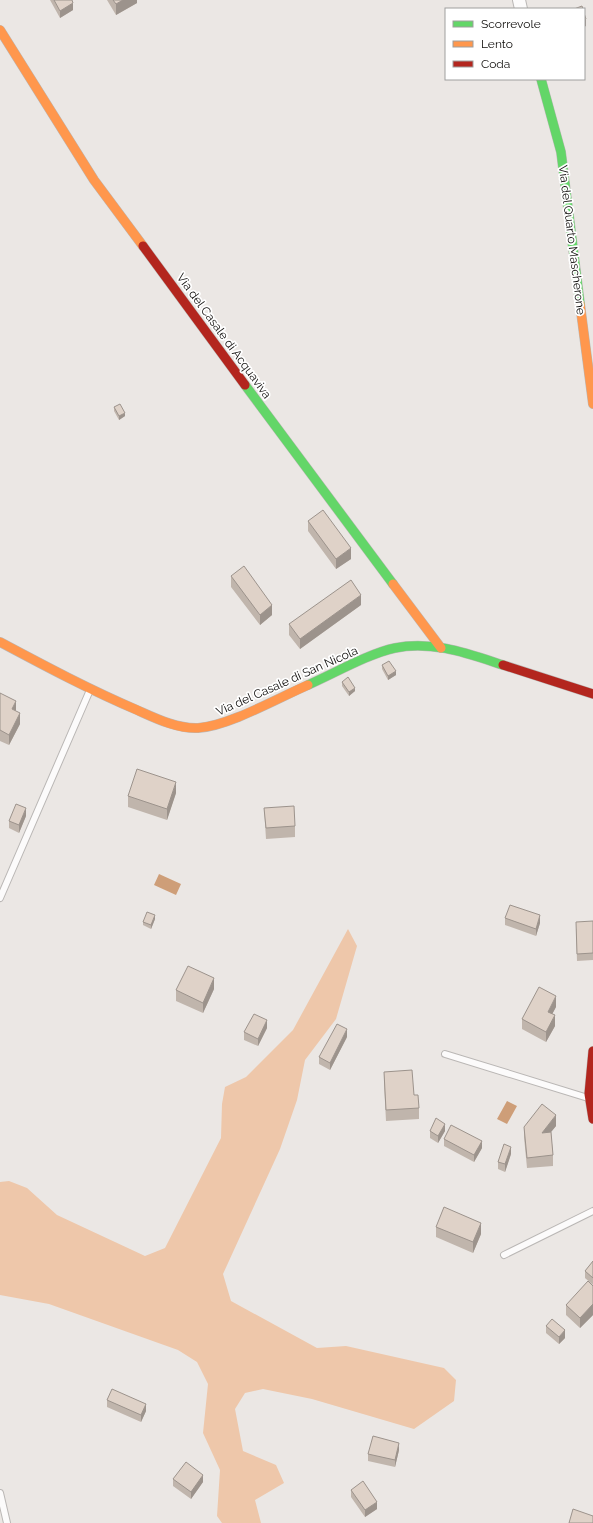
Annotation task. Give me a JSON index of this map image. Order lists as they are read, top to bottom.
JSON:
{
  "streets": {
    "street": ["Via del Quarto Mascherone", "Via del Casale di Acquaviva", "Via del Casale di San Nicola"]
  },
  "crossings": [
    ["Via del Casale di Acquaviva", "Via del Casale di San Nicola"]
  ],
  "legend": ["Scorrevole", "Lento", "Coda"]
}
